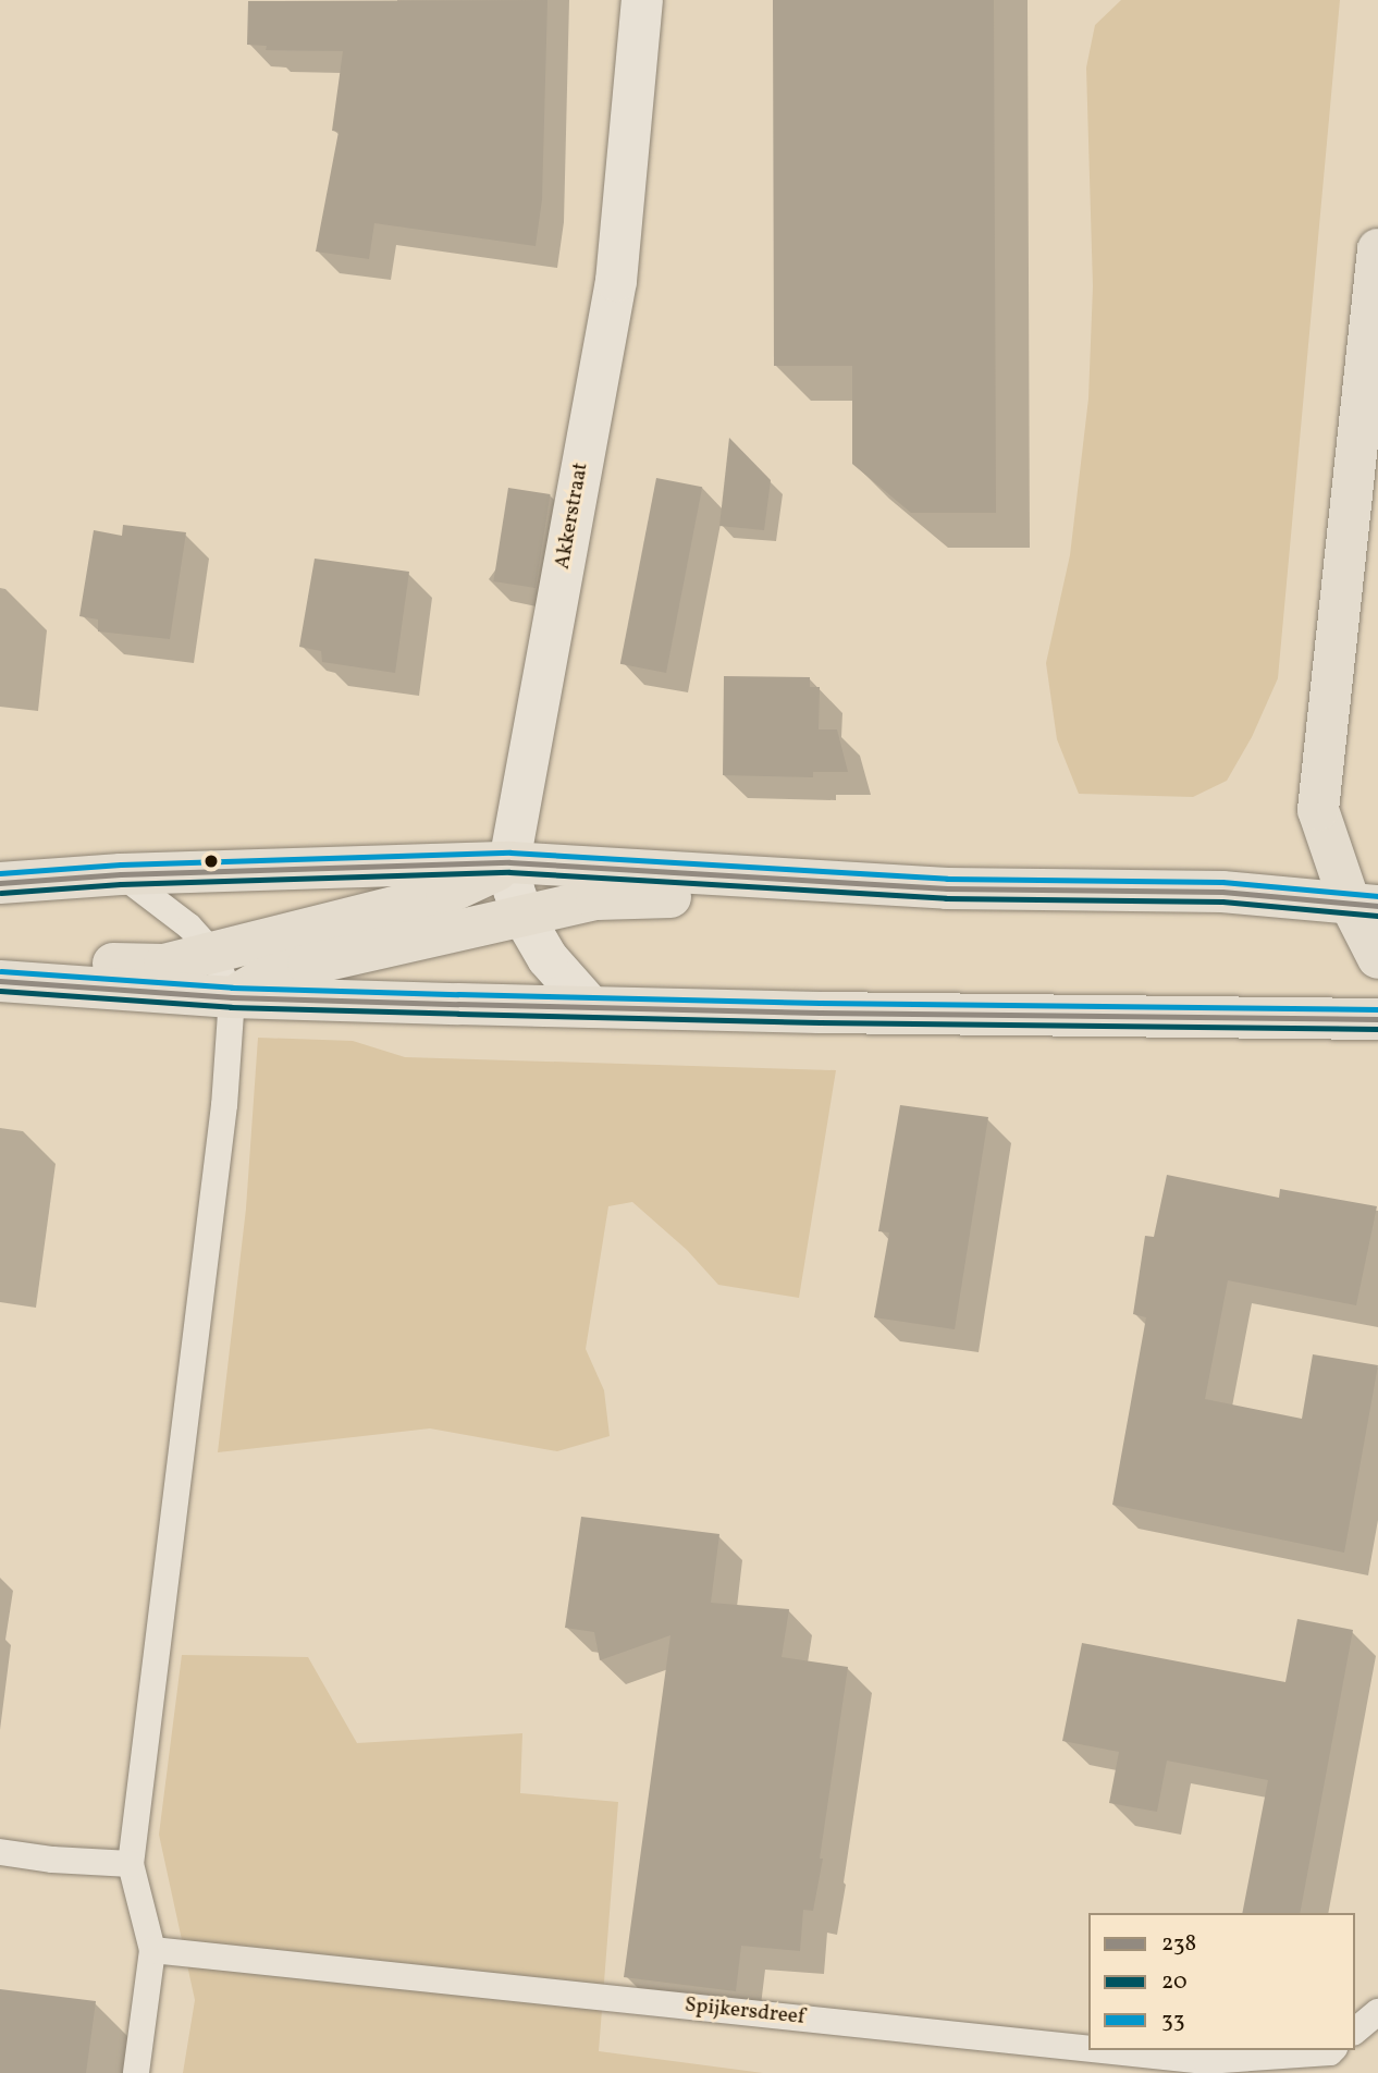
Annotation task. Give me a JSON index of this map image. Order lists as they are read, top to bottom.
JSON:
{
  "streets": {
    "street": ["Akkerstraat"],
    "lane": ["Spijkersdreef"]
  },
  "lines": ["transit line 33", "transit line 238", "transit line 20"],
  "legend": ["238", "20", "33"]
}
